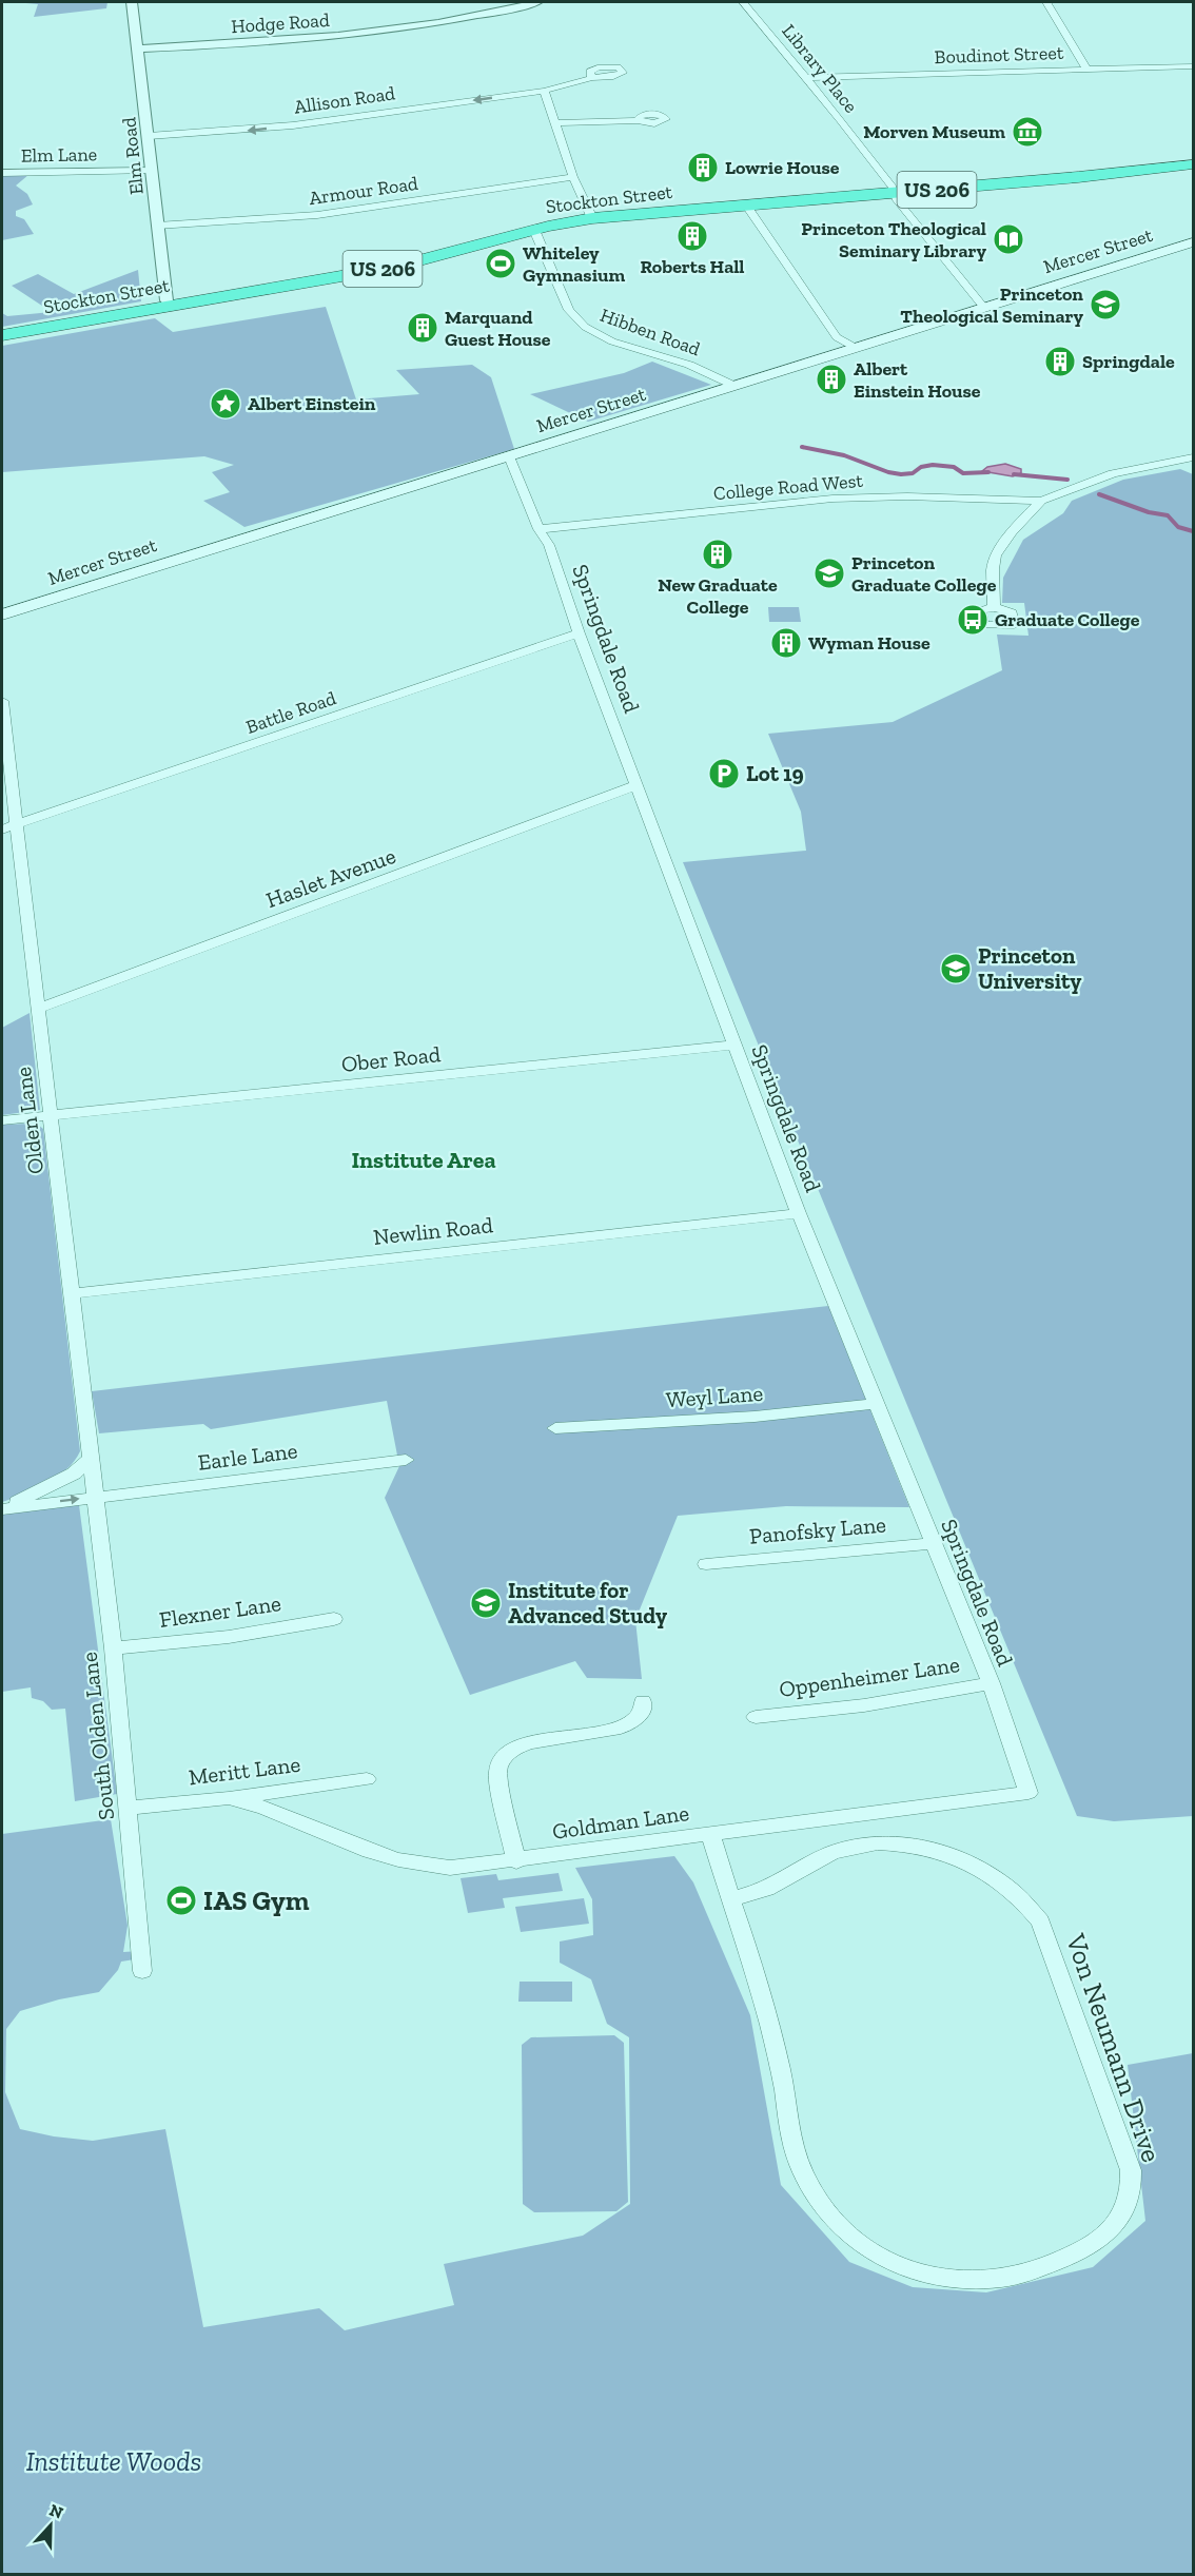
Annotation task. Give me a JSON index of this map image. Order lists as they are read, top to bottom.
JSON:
{
  "streets": {
    "highway": ["US 206", "Stockton Street"],
    "main road": ["Mercer Street"],
    "street": [
      "Hodge Road",
      "Boudinot Street",
      "Library Place",
      "Allison Road",
      "Elm Lane",
      "Elm Road",
      "Armour Road",
      "Hibben Road",
      "College Road West",
      "Springdale Road",
      "Battle Road",
      "Haslet Avenue",
      "Ober Road",
      "Olden Lane",
      "Newlin Road",
      "Weyl Lane",
      "Earle Lane",
      "Panofsky Lane",
      "Flexner Lane",
      "Oppenheimer Lane",
      "South Olden Lane",
      "Meritt Lane",
      "Goldman Lane",
      "Von Neumann Drive"
    ]
  },
  "crossings": [
    ["Hodge Road", "Elm Road"],
    ["Boudinot Street", "Library Place"],
    ["Library Place", "Stockton Street"],
    ["Library Place", "Mercer Street"],
    ["Allison Road", "Elm Road"],
    ["Elm Lane", "Elm Road"],
    ["Elm Road", "Armour Road"],
    ["Elm Road", "Stockton Street"],
    ["Stockton Street", "Hibben Road"],
    ["Mercer Street", "Hibben Road"],
    ["Mercer Street", "Springdale Road"],
    ["College Road West", "Springdale Road"],
    ["Springdale Road", "Battle Road"],
    ["Springdale Road", "Haslet Avenue"],
    ["Springdale Road", "Ober Road"],
    ["Springdale Road", "Newlin Road"],
    ["Springdale Road", "Weyl Lane"],
    ["Springdale Road", "Panofsky Lane"],
    ["Springdale Road", "Oppenheimer Lane"],
    ["Springdale Road", "Goldman Lane"],
    ["Battle Road", "Olden Lane"],
    ["Haslet Avenue", "Olden Lane"],
    ["Ober Road", "Olden Lane"],
    ["Olden Lane", "Newlin Road"],
    ["Olden Lane", "Earle Lane"],
    ["Olden Lane", "South Olden Lane"],
    ["Earle Lane", "South Olden Lane"],
    ["Flexner Lane", "South Olden Lane"],
    ["South Olden Lane", "Meritt Lane"],
    ["Meritt Lane", "Goldman Lane"],
    ["Goldman Lane", "Von Neumann Drive"]
  ],
  "one_way": ["Allison Road"],
  "districts": ["Institute Area"],
  "parks": ["Institute Woods"],
  "places": {
    "museum": ["Morven Museum"],
    "building": [
      "Lowrie House",
      "Roberts Hall",
      "Marquand Guest House",
      "Springdale",
      "Albert Einstein House",
      "New Graduate College",
      "Wyman House"
    ],
    "library": ["Princeton Theological Seminary Library"],
    "sports": ["Whiteley Gymnasium", "IAS Gym"],
    "school or university": [
      "Princeton Theological Seminary",
      "Princeton Graduate College",
      "Princeton University",
      "Institute for Advanced Study"
    ],
    "place": ["Albert Einstein"],
    "bus stop": ["Graduate College"],
    "parking": ["Lot 19"]
  },
  "north": "top"
}
